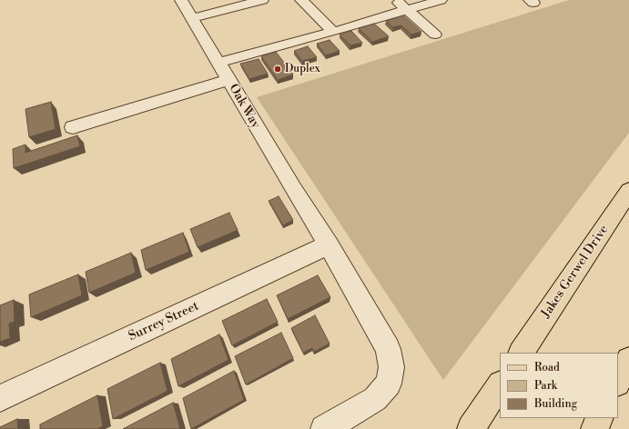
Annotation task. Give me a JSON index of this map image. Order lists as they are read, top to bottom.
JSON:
{
  "streets": {
    "main road": ["Jakes Gerwel Drive"],
    "street": ["Oak Way", "Surrey Street"]
  },
  "crossings": [
    ["Oak Way", "Surrey Street"]
  ],
  "places": ["Duplex"],
  "legend": ["Road", "Park", "Building"]
}
